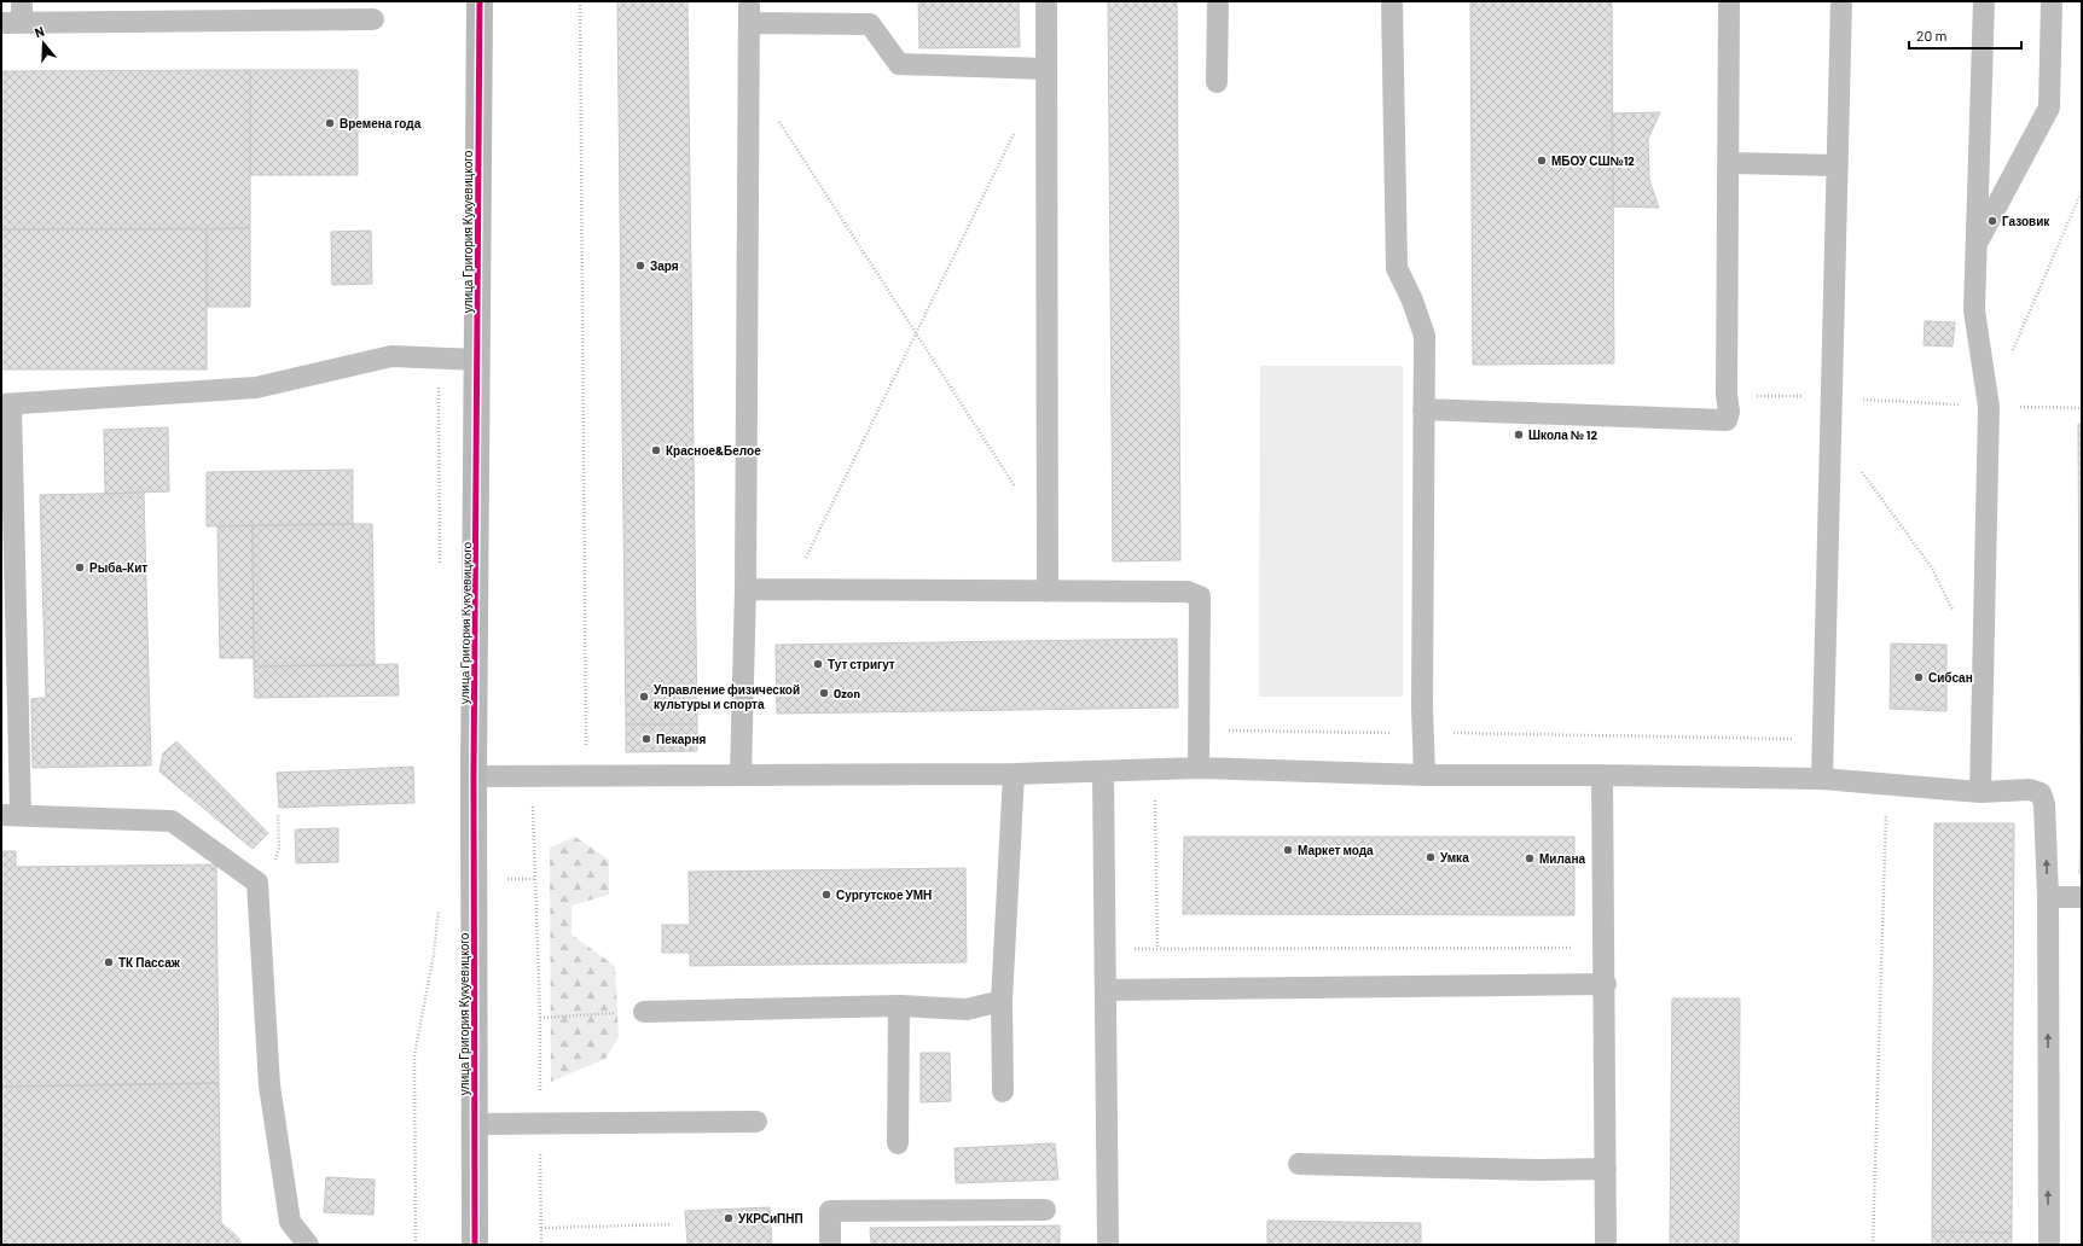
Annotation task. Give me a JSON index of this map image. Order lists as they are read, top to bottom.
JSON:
{
  "streets": {
    "street": ["улица Григория Кукуевицкого"]
  },
  "places": [
    "Времена года",
    "МБОУ СШ№12",
    "Газовик",
    "Заря",
    "Школа № 12",
    "Красное&Белое",
    "Рыба-Кит",
    "Тут стригут",
    "Сибсан",
    "Ozon",
    "Управление физической культуры и спорта",
    "Пекарня",
    "Маркет мода",
    "Умка",
    "Милана",
    "Сургутское УМН",
    "ТК Пассаж",
    "УКРСиПНП"
  ],
  "scale_bar": "20 m",
  "north": "top"
}
